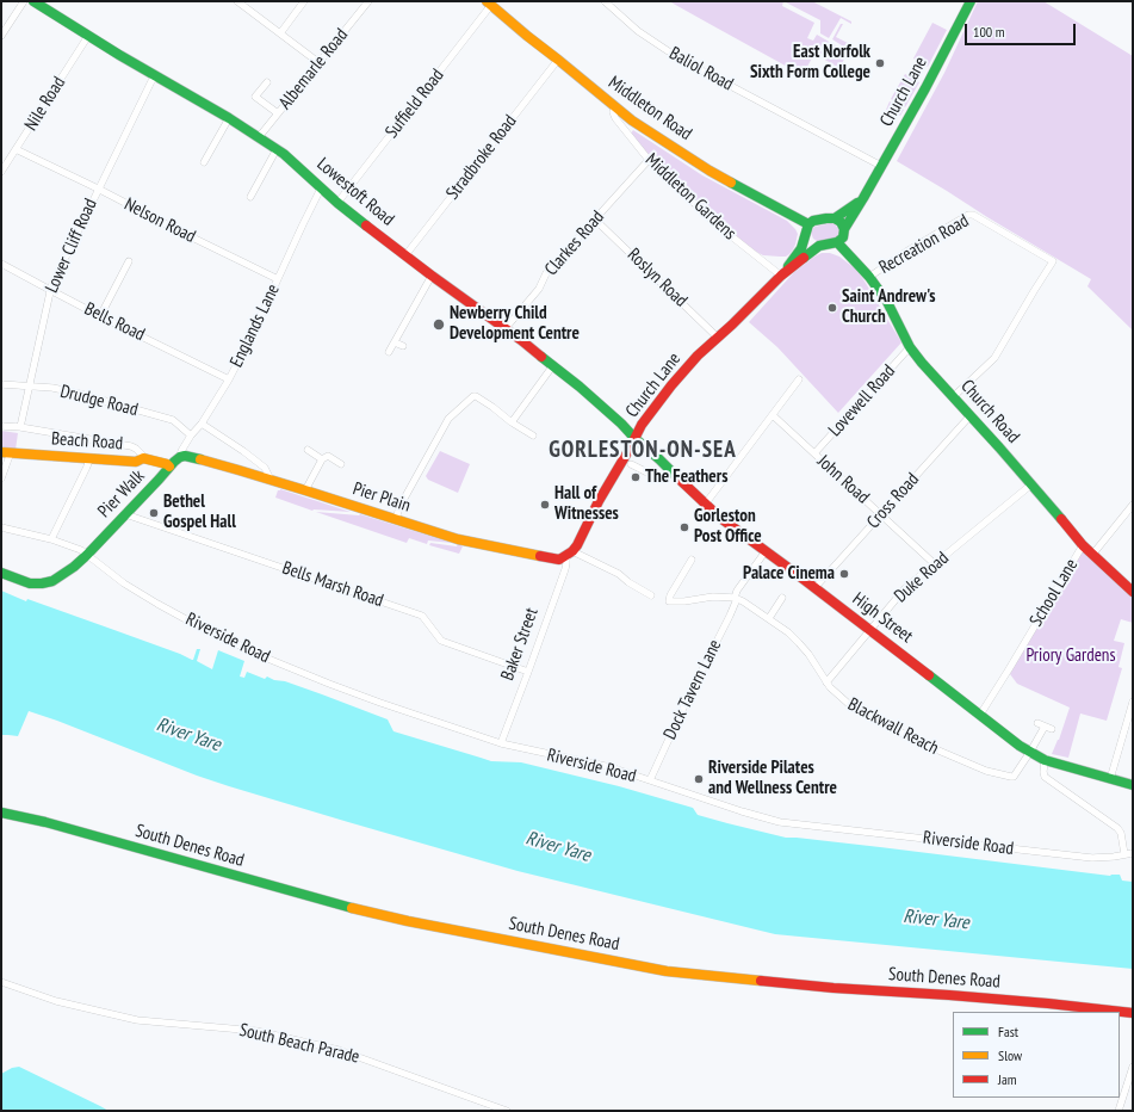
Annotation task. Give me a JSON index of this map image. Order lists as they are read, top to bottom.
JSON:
{
  "streets": {
    "street": [
      "Albemarle Road",
      "Baliol Road",
      "Church Lane",
      "Nile Road",
      "Suffield Road",
      "Middleton Road",
      "Stradbroke Road",
      "Lowestoft Road",
      "Middleton Gardens",
      "Nelson Road",
      "Clarkes Road",
      "Recreation Road",
      "Lower Cliff Road",
      "Roslyn Road",
      "Bells Road",
      "Englands Lane",
      "Drudge Road",
      "Lovewell Road",
      "Church Road",
      "Beach Road",
      "John Road",
      "Pier Walk",
      "Pier Plain",
      "Cross Road",
      "Duke Road",
      "Bells Marsh Road",
      "School Lane",
      "High Street",
      "Riverside Road",
      "Baker Street",
      "Dock Tavern Lane",
      "Blackwall Reach",
      "South Denes Road",
      "South Beach Parade"
    ]
  },
  "crossings": [
    ["Albemarle Road", "Lowestoft Road"],
    ["Baliol Road", "Church Lane"],
    ["Church Lane", "Middleton Road"],
    ["Church Lane", "Lowestoft Road"],
    ["Church Lane", "Middleton Gardens"],
    ["Church Lane", "Roslyn Road"],
    ["Church Lane", "Church Road"],
    ["Church Lane", "High Street"],
    ["Church Lane", "Baker Street"],
    ["Nile Road", "Lowestoft Road"],
    ["Nile Road", "Nelson Road"],
    ["Suffield Road", "Middleton Road"],
    ["Suffield Road", "Lowestoft Road"],
    ["Middleton Road", "Stradbroke Road"],
    ["Middleton Road", "Middleton Gardens"],
    ["Middleton Road", "Church Road"],
    ["Stradbroke Road", "Lowestoft Road"],
    ["Lowestoft Road", "Clarkes Road"],
    ["Lowestoft Road", "Lower Cliff Road"],
    ["Lowestoft Road", "Englands Lane"],
    ["Lowestoft Road", "High Street"],
    ["Lowestoft Road", "Baker Street"],
    ["Middleton Gardens", "Clarkes Road"],
    ["Nelson Road", "Lower Cliff Road"],
    ["Nelson Road", "Englands Lane"],
    ["Clarkes Road", "Roslyn Road"],
    ["Recreation Road", "Church Road"],
    ["Lower Cliff Road", "Bells Road"],
    ["Lower Cliff Road", "Drudge Road"],
    ["Bells Road", "Englands Lane"],
    ["Englands Lane", "Drudge Road"],
    ["Englands Lane", "Pier Walk"],
    ["Englands Lane", "Pier Plain"],
    ["Lovewell Road", "Church Road"],
    ["Lovewell Road", "John Road"],
    ["Church Road", "Cross Road"],
    ["Church Road", "Duke Road"],
    ["Church Road", "School Lane"],
    ["Beach Road", "Pier Walk"],
    ["John Road", "Cross Road"],
    ["John Road", "Duke Road"],
    ["Pier Walk", "Pier Plain"],
    ["Pier Walk", "Bells Marsh Road"],
    ["Pier Walk", "Riverside Road"],
    ["Pier Plain", "Baker Street"],
    ["Cross Road", "High Street"],
    ["Duke Road", "High Street"],
    ["Duke Road", "Blackwall Reach"],
    ["Bells Marsh Road", "Baker Street"],
    ["School Lane", "High Street"],
    ["High Street", "Baker Street"],
    ["High Street", "Dock Tavern Lane"],
    ["High Street", "Blackwall Reach"],
    ["Riverside Road", "Baker Street"],
    ["Riverside Road", "Dock Tavern Lane"],
    ["Dock Tavern Lane", "Blackwall Reach"]
  ],
  "districts": ["GORLESTON-ON-SEA"],
  "water": ["River Yare"],
  "parks": ["Priory Gardens"],
  "places": [
    "East Norfolk Sixth Form College",
    "Saint Andrew's Church",
    "Newberry Child Development Centre",
    "The Feathers",
    "Hall of Witnesses",
    "Bethel Gospel Hall",
    "Gorleston Post Office",
    "Palace Cinema",
    "Riverside Pilates and Wellness Centre"
  ],
  "legend": ["Fast", "Slow", "Jam"],
  "scale_bar": "100 m"
}
